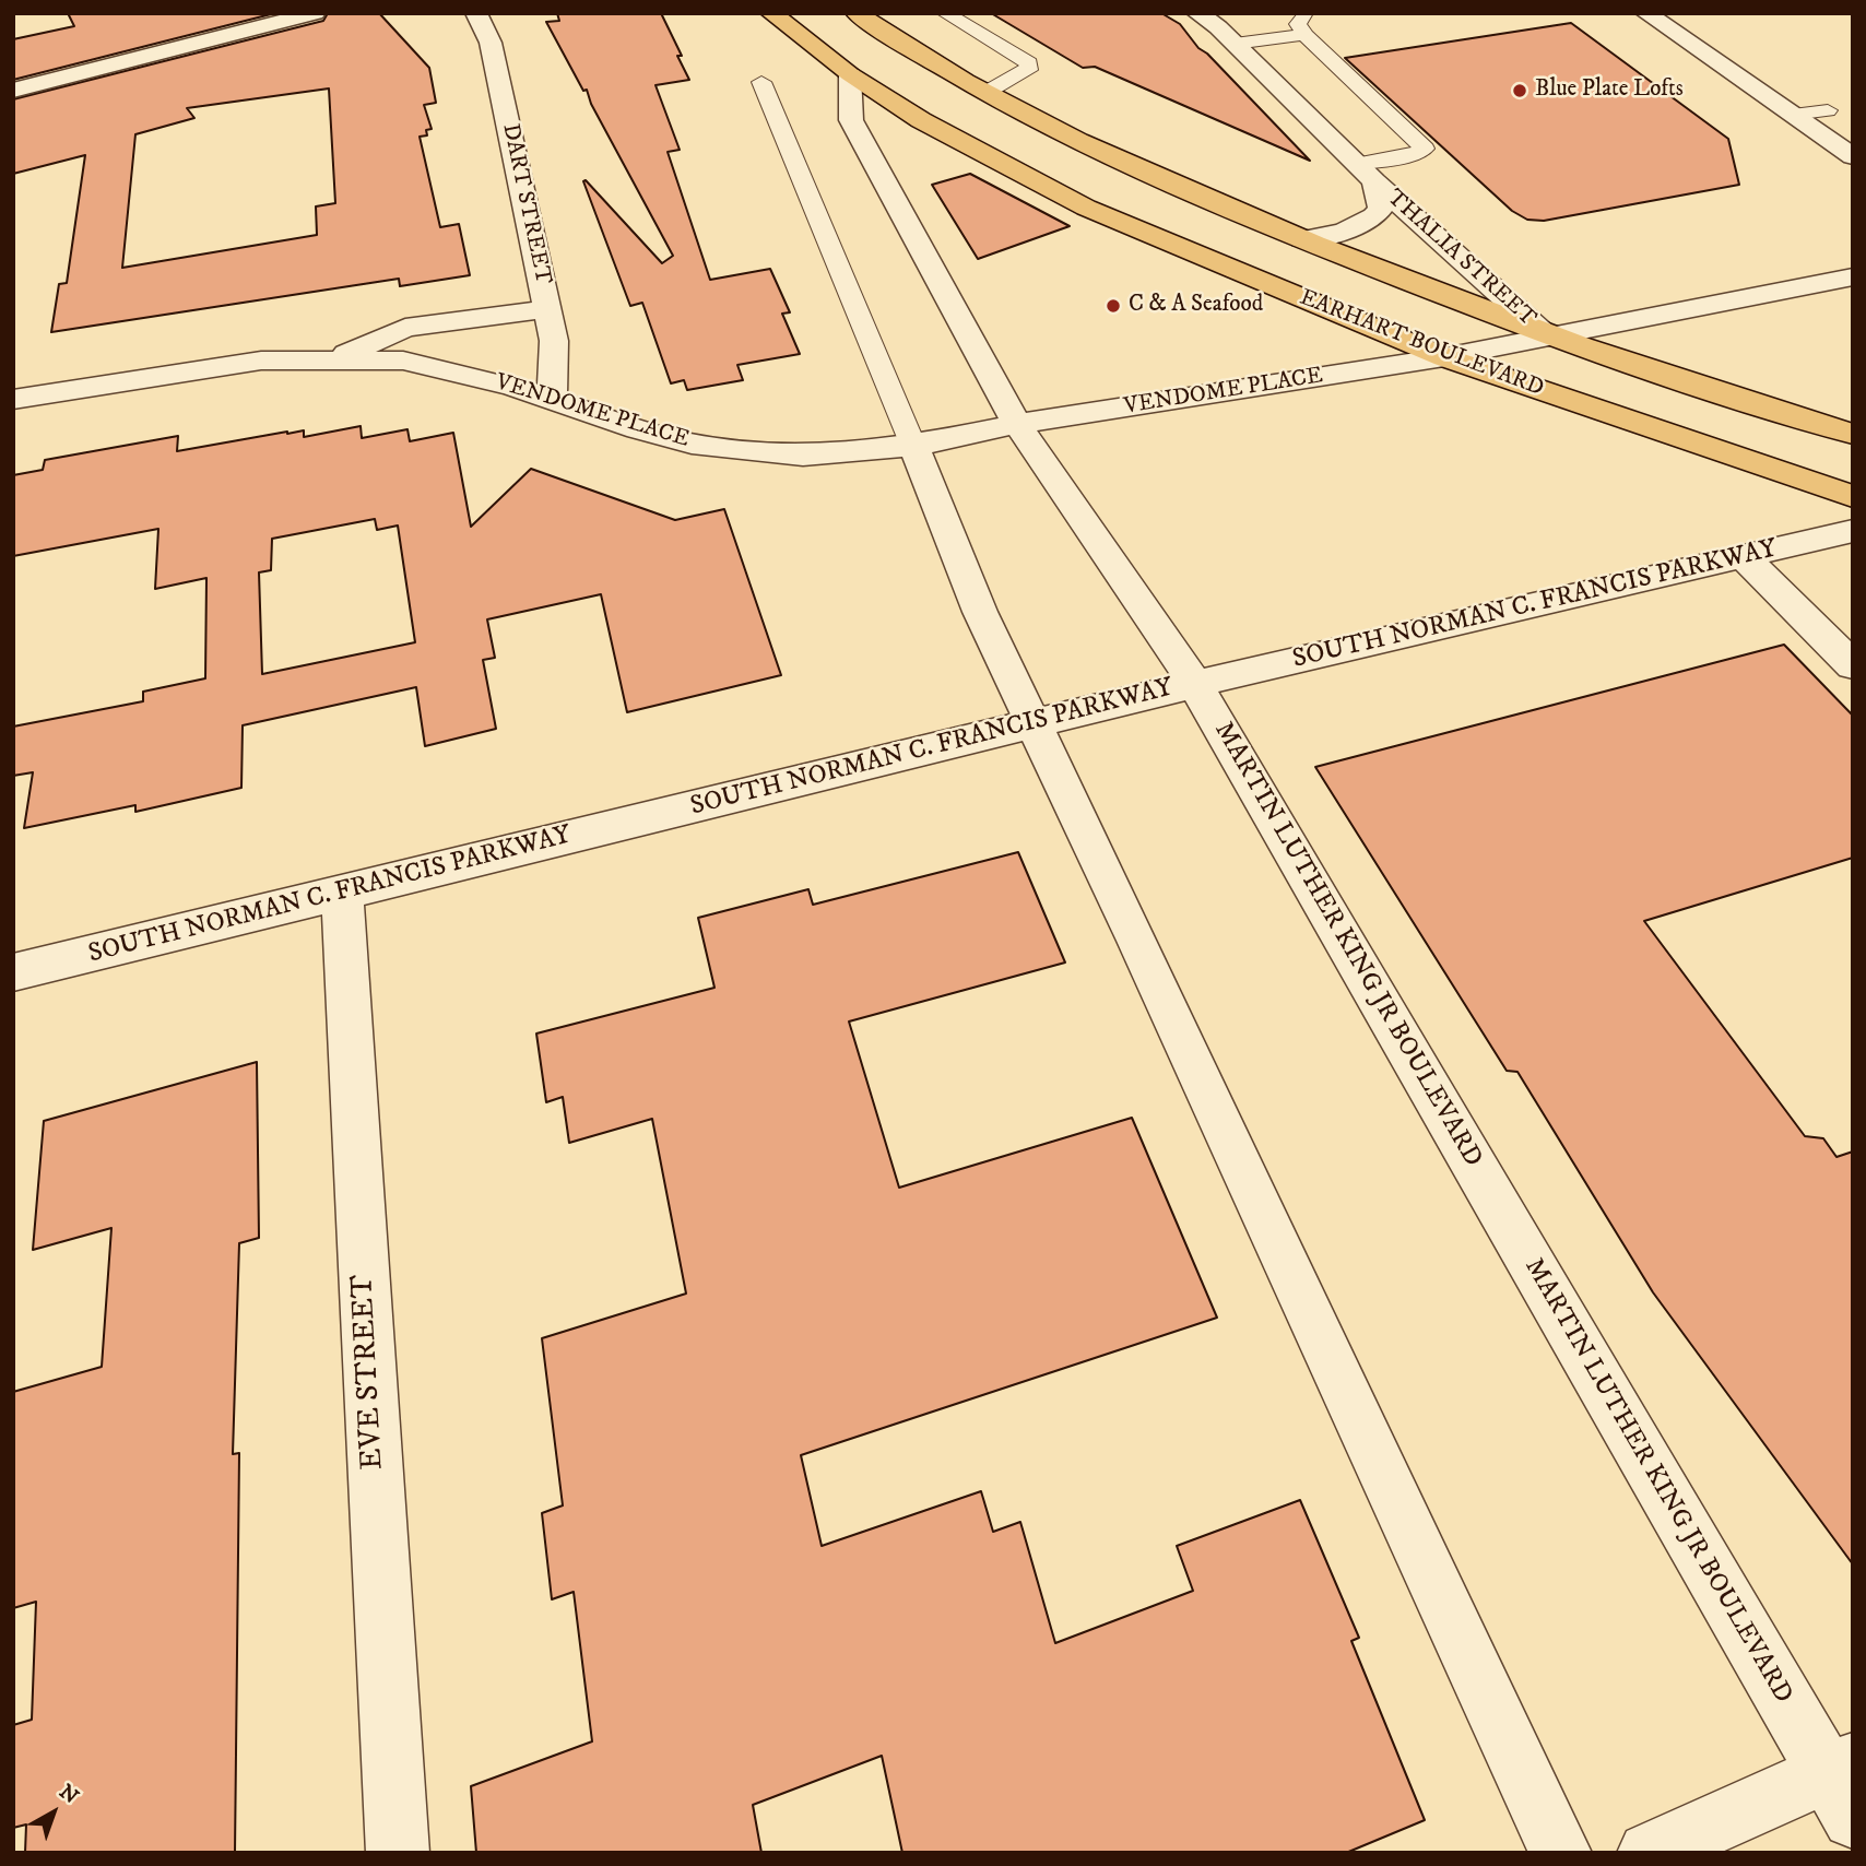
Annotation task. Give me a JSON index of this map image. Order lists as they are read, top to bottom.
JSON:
{
  "streets": {
    "main road": ["EARHART BOULEVARD"],
    "street": [
      "DART STREET",
      "THALIA STREET",
      "VENDOME PLACE",
      "SOUTH NORMAN C. FRANCIS PARKWAY",
      "MARTIN LUTHER KING JR BOULEVARD",
      "EVE STREET"
    ]
  },
  "crossings": [
    ["DART STREET", "VENDOME PLACE"],
    ["THALIA STREET", "EARHART BOULEVARD"],
    ["EARHART BOULEVARD", "VENDOME PLACE"],
    ["EARHART BOULEVARD", "MARTIN LUTHER KING JR BOULEVARD"],
    ["VENDOME PLACE", "MARTIN LUTHER KING JR BOULEVARD"],
    ["SOUTH NORMAN C. FRANCIS PARKWAY", "MARTIN LUTHER KING JR BOULEVARD"],
    ["SOUTH NORMAN C. FRANCIS PARKWAY", "EVE STREET"]
  ],
  "places": ["Blue Plate Lofts", "C & A Seafood"],
  "north": "top right"
}
